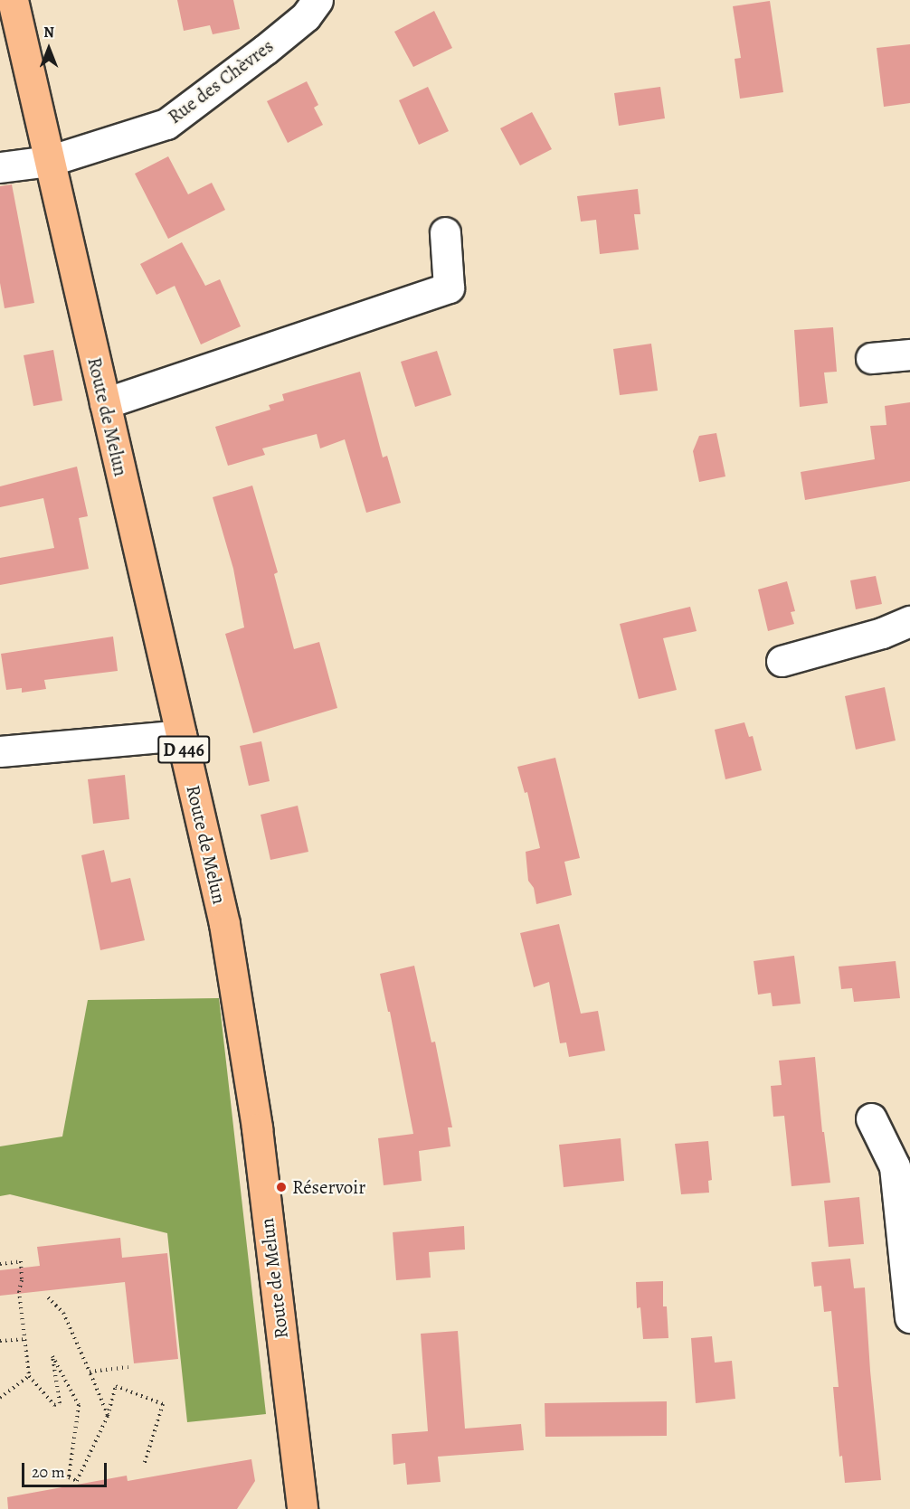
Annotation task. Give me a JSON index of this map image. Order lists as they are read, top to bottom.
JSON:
{
  "streets": {
    "main road": ["Route de Melun", "D 446"],
    "street": ["Rue des Chèvres"]
  },
  "crossings": [
    ["Rue des Chèvres", "Route de Melun"]
  ],
  "places": ["Réservoir"],
  "scale_bar": "20 m",
  "north": "top"
}
